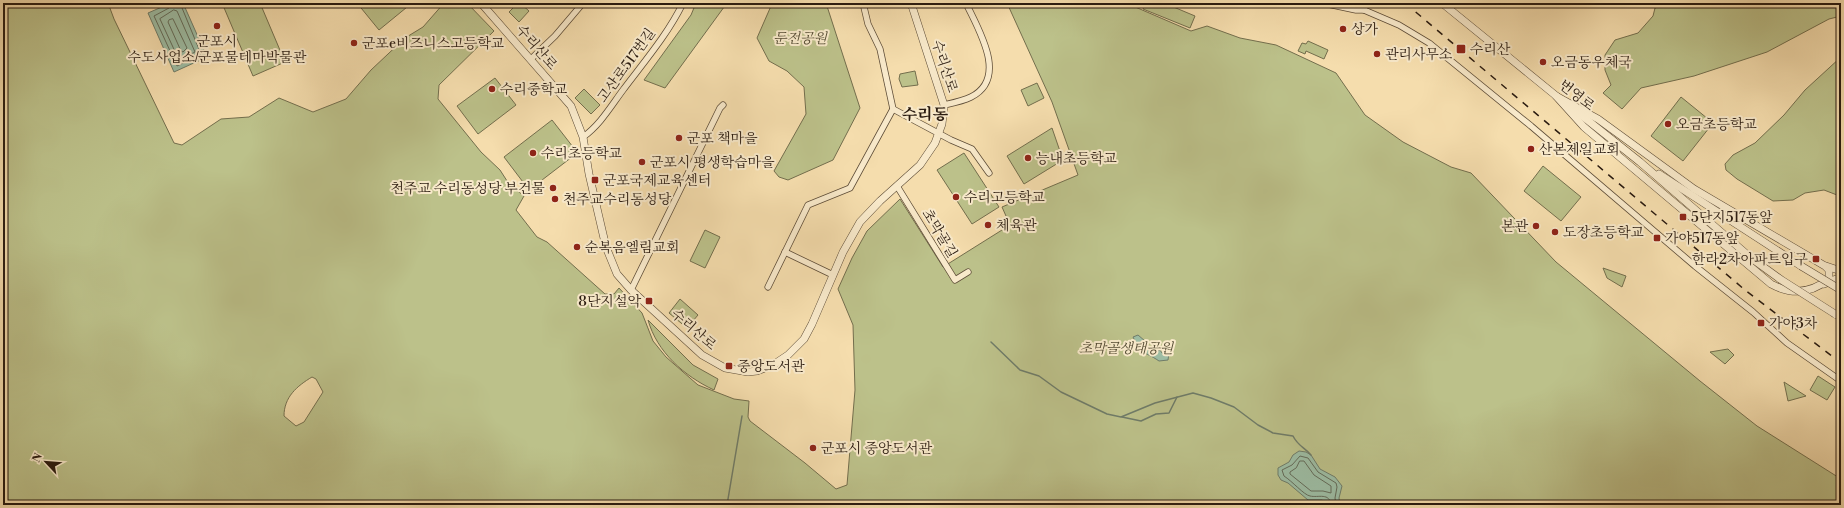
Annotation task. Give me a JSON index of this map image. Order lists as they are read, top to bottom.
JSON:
{
  "streets": {
    "street": [
      "수리산로",
      "고산로517번길",
      "번영로",
      "초막골길"
    ]
  },
  "crossings": [
    ["수리산로", "고산로517번길"],
    ["수리산로", "초막골길"]
  ],
  "districts": ["수리동"],
  "parks": ["둔전공원", "초막골생태공원"],
  "places": {
    "other": [
      "군포시 수도사업소/군포물테마박물관",
      "상가",
      "군포e비즈니스고등학교",
      "관리사무소",
      "오금동우체국",
      "수리중학교",
      "오금초등학교",
      "군포 책마을",
      "산본제일교회",
      "수리초등학교",
      "능내초등학교",
      "군포시 평생학습마을",
      "천주교 수리동성당 부건물",
      "수리고등학교",
      "천주교수리동성당",
      "체육관",
      "본관",
      "도장초등학교",
      "순복음엘림교회",
      "군포시 중앙도서관"
    ],
    "transit": [
      "수리산",
      "군포국제교육센터",
      "5단지517동앞",
      "가야517동앞",
      "한라2차아파트입구",
      "8단지설악",
      "가야3차",
      "중앙도서관"
    ]
  },
  "north": "top left"
}
